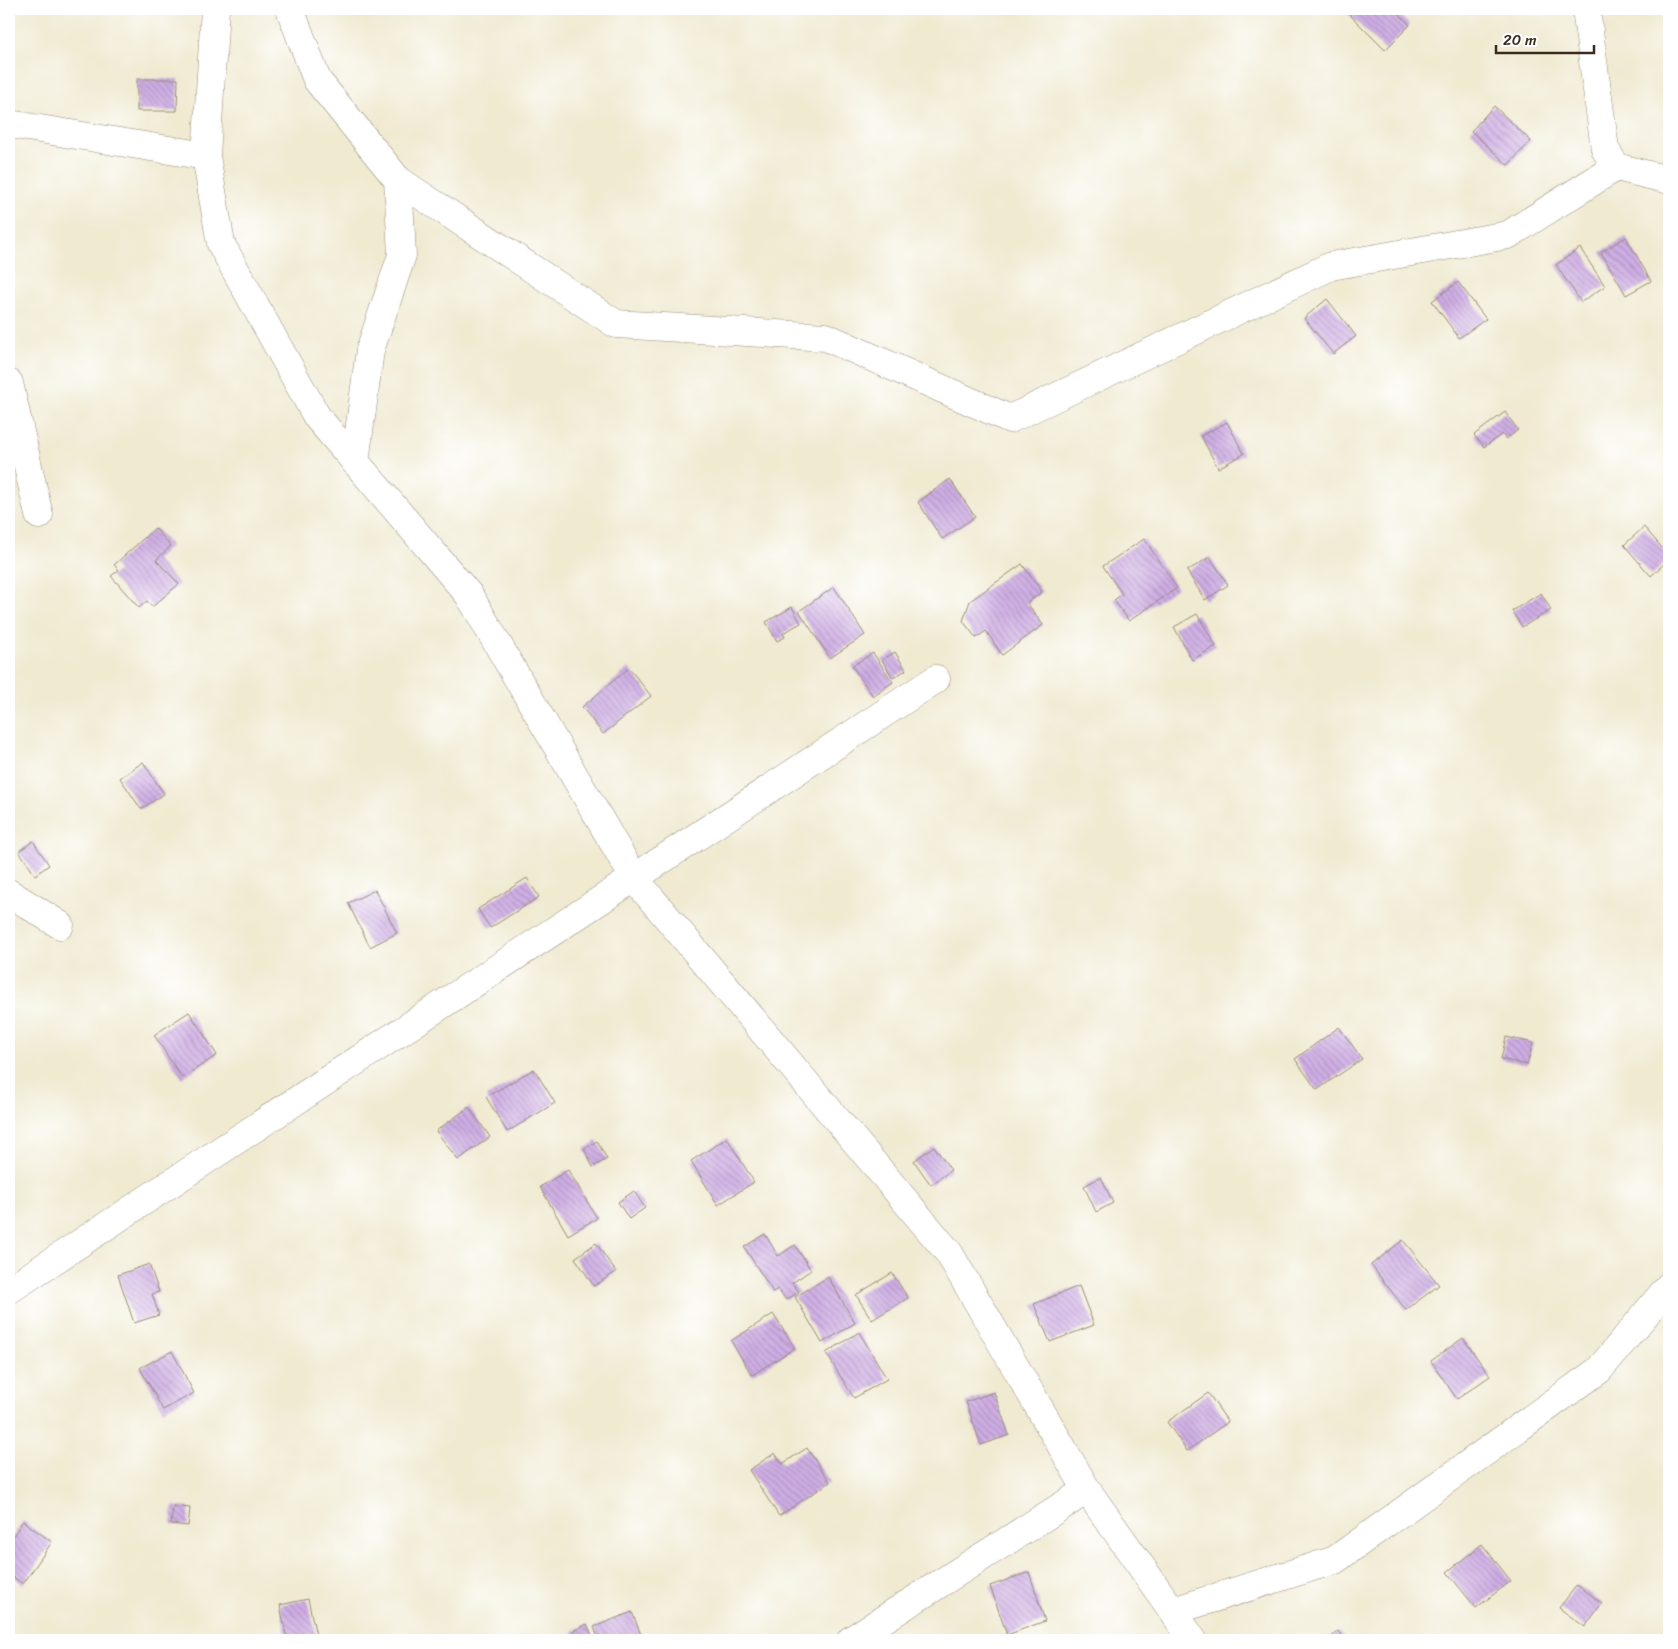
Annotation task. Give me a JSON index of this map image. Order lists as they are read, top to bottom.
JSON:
{
  "scale_bar": "20 m"
}
